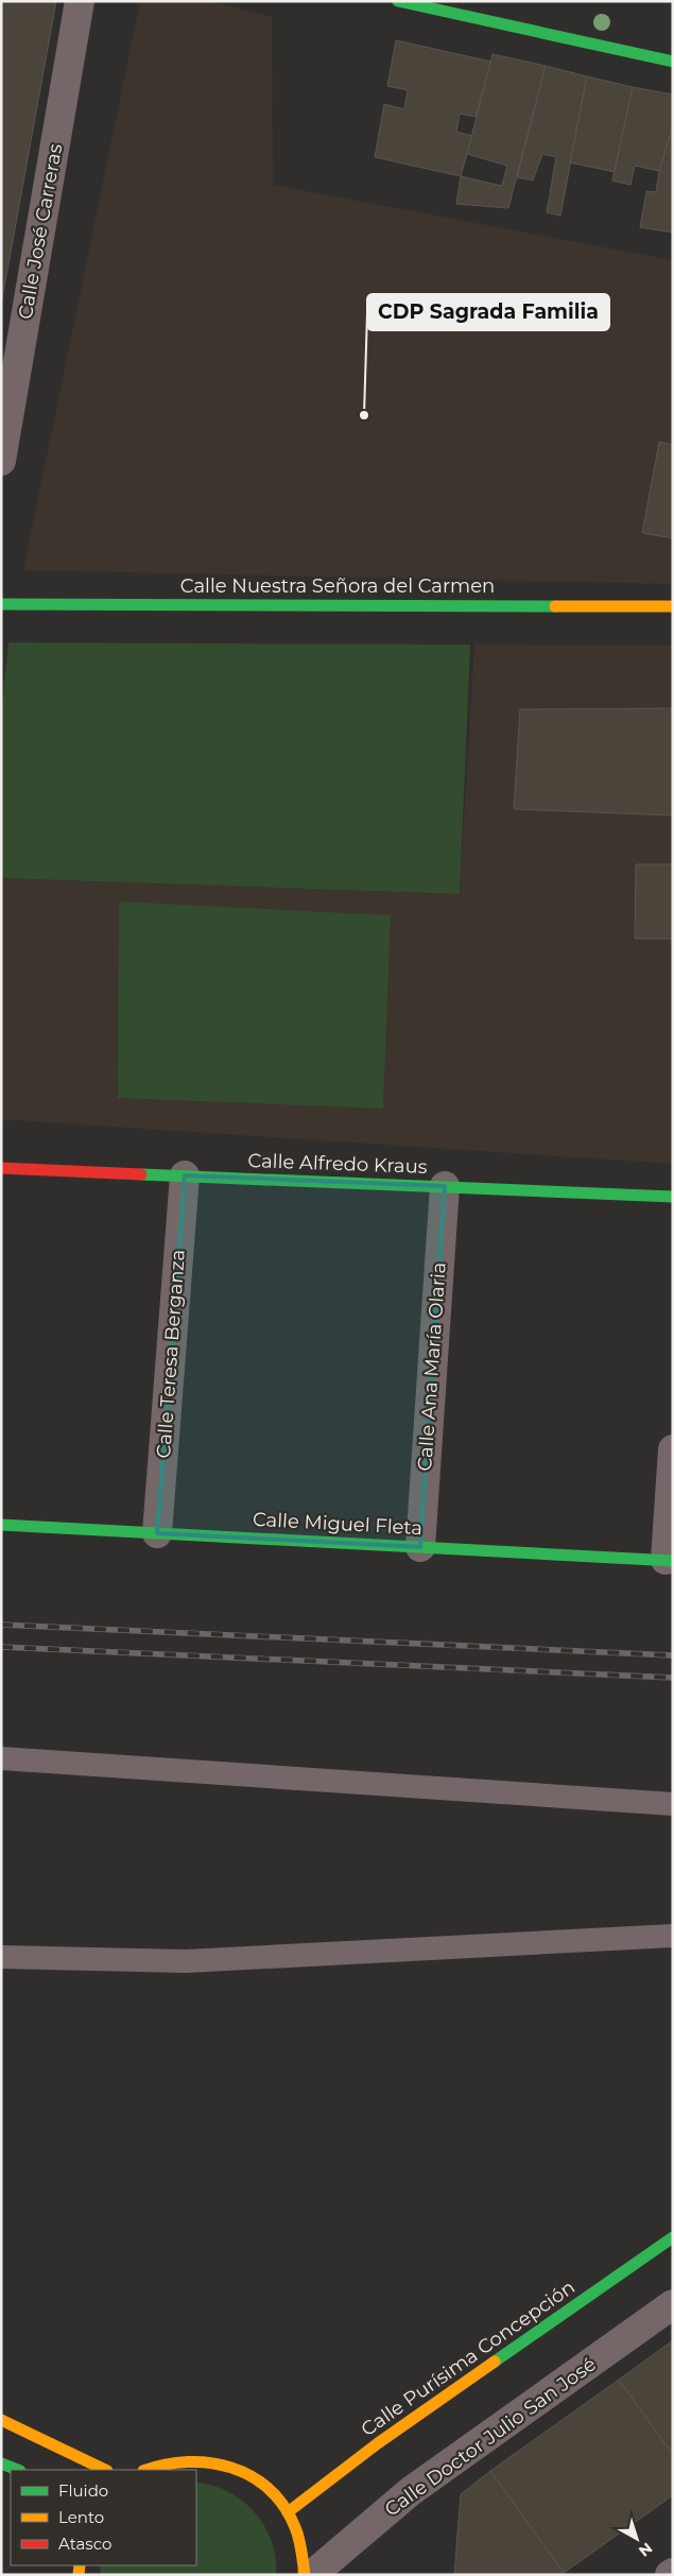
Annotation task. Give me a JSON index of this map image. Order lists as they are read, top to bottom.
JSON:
{
  "streets": {
    "street": [
      "Calle José Carreras",
      "Calle Nuestra Señora del Carmen",
      "Calle Alfredo Kraus",
      "Calle Teresa Berganza",
      "Calle Ana María Olaria",
      "Calle Miguel Fleta",
      "Calle Purísima Concepción",
      "Calle Doctor Julio San José"
    ]
  },
  "crossings": [
    ["Calle Alfredo Kraus", "Calle Teresa Berganza"],
    ["Calle Alfredo Kraus", "Calle Ana María Olaria"],
    ["Calle Teresa Berganza", "Calle Miguel Fleta"],
    ["Calle Ana María Olaria", "Calle Miguel Fleta"]
  ],
  "places": ["CDP Sagrada Familia"],
  "legend": ["Fluido", "Lento", "Atasco"],
  "north": "bottom right"
}
